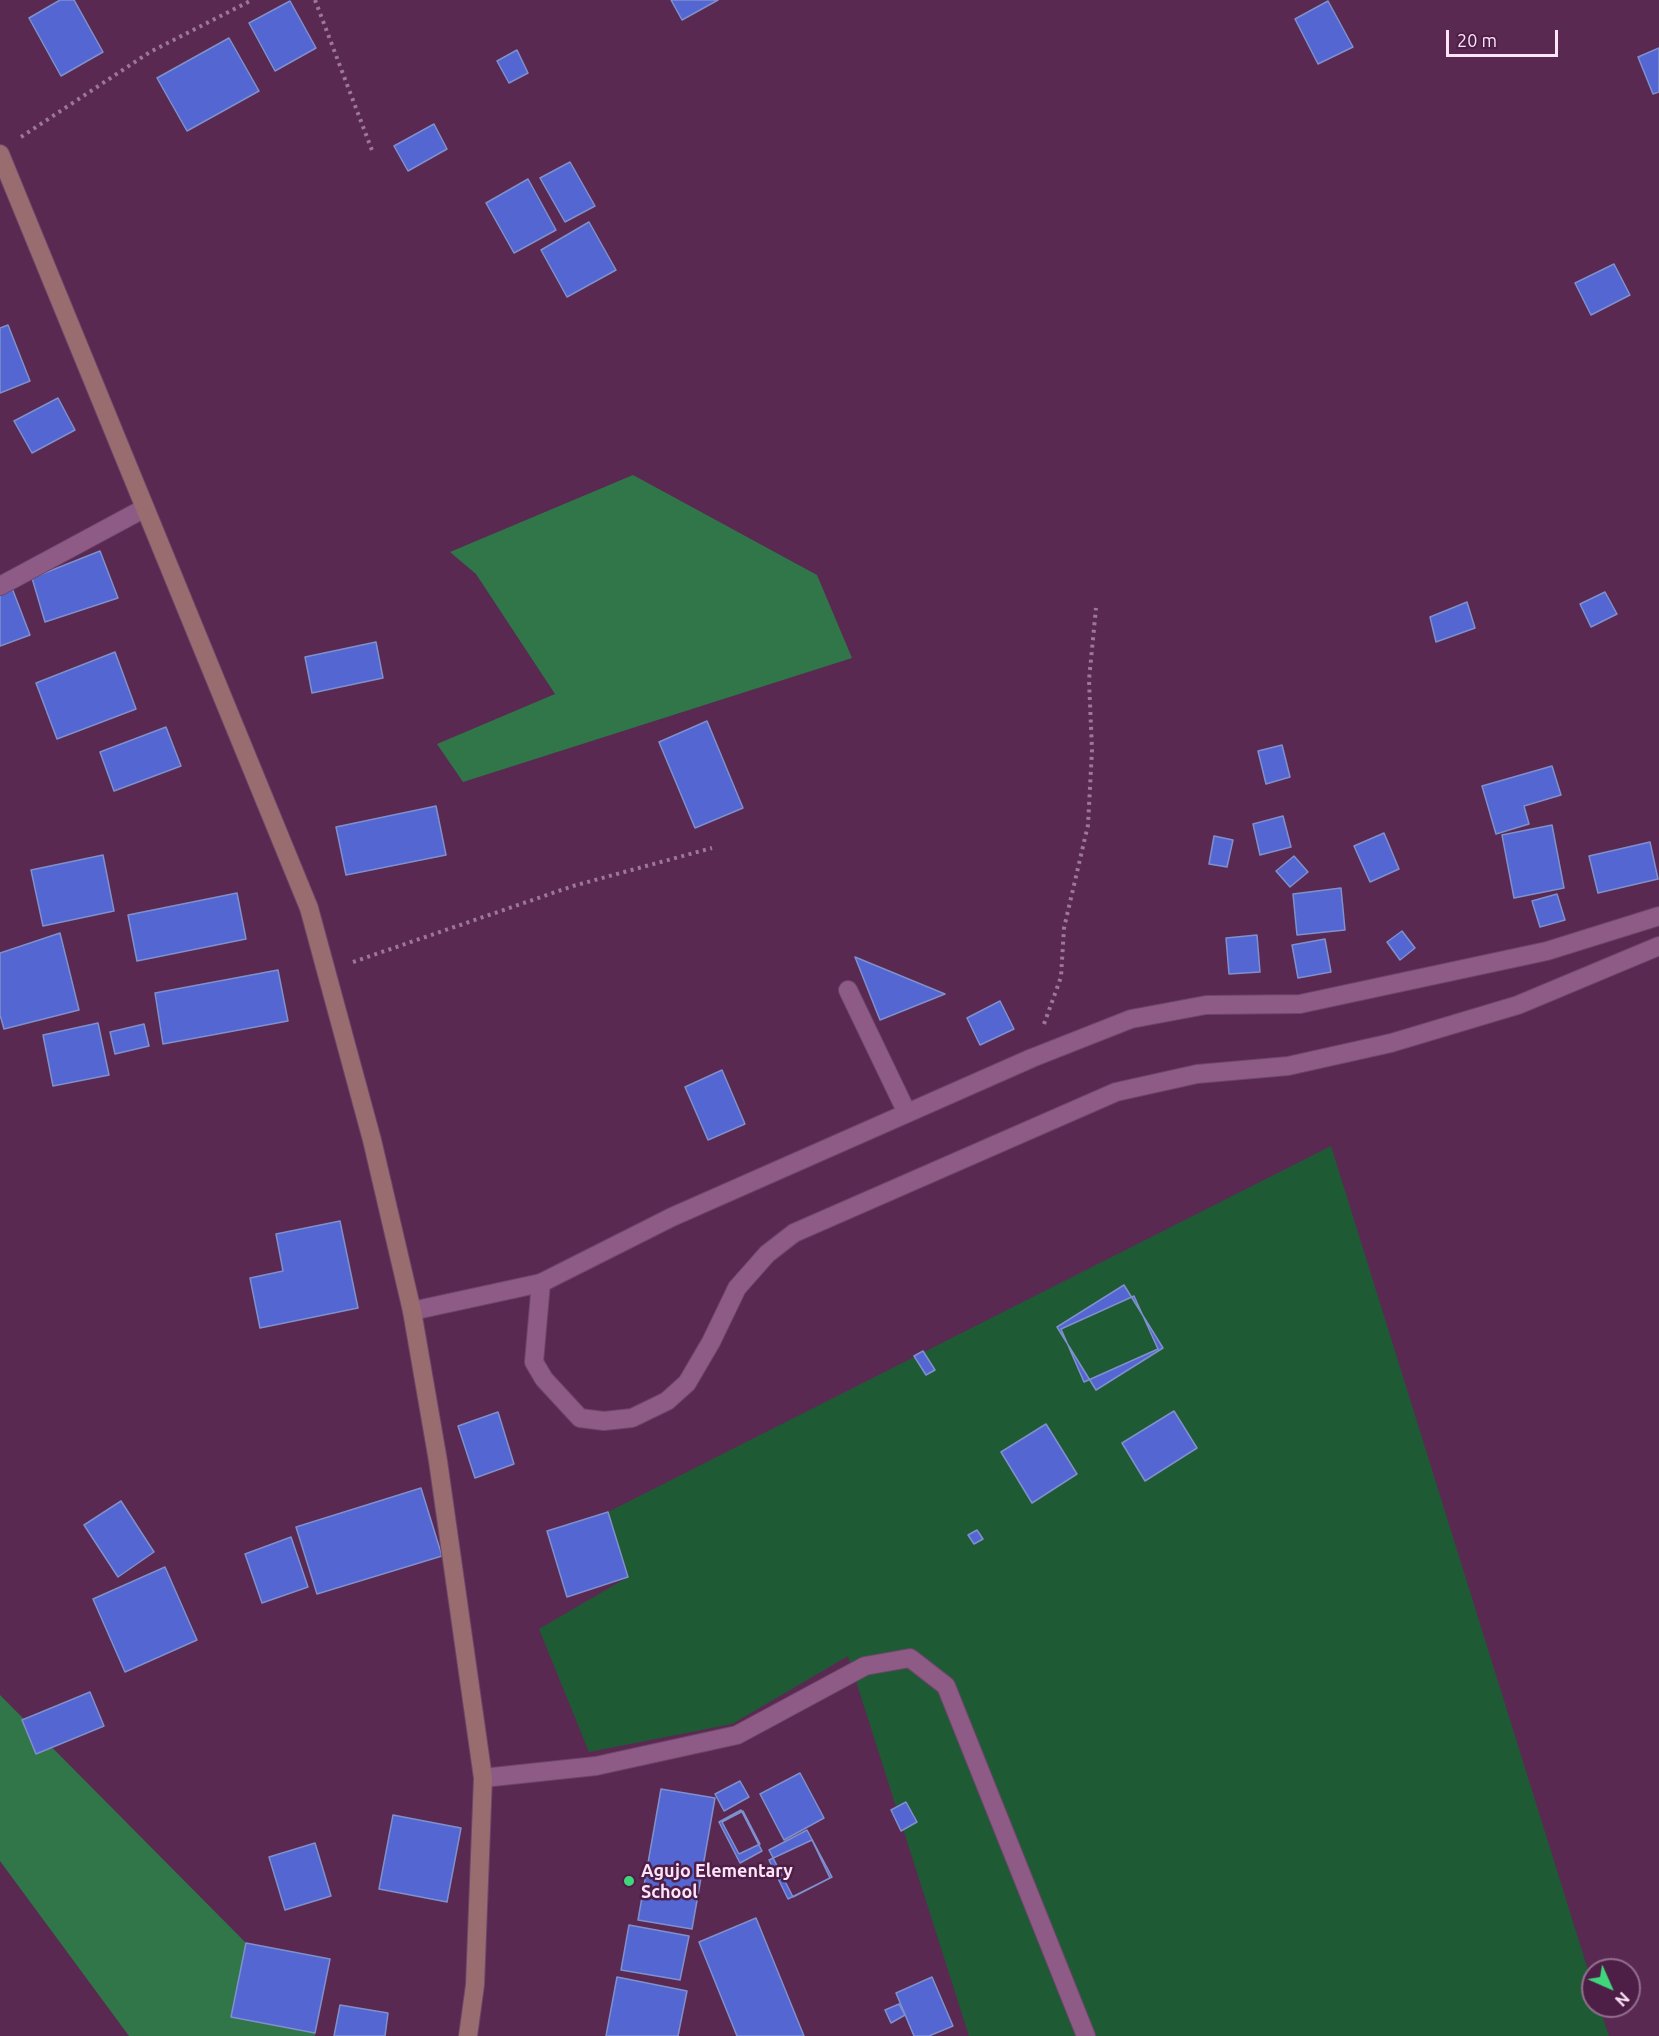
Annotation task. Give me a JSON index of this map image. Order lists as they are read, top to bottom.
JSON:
{
  "places": ["Agujo Elementary School"],
  "scale_bar": "20 m",
  "north": "bottom right"
}
